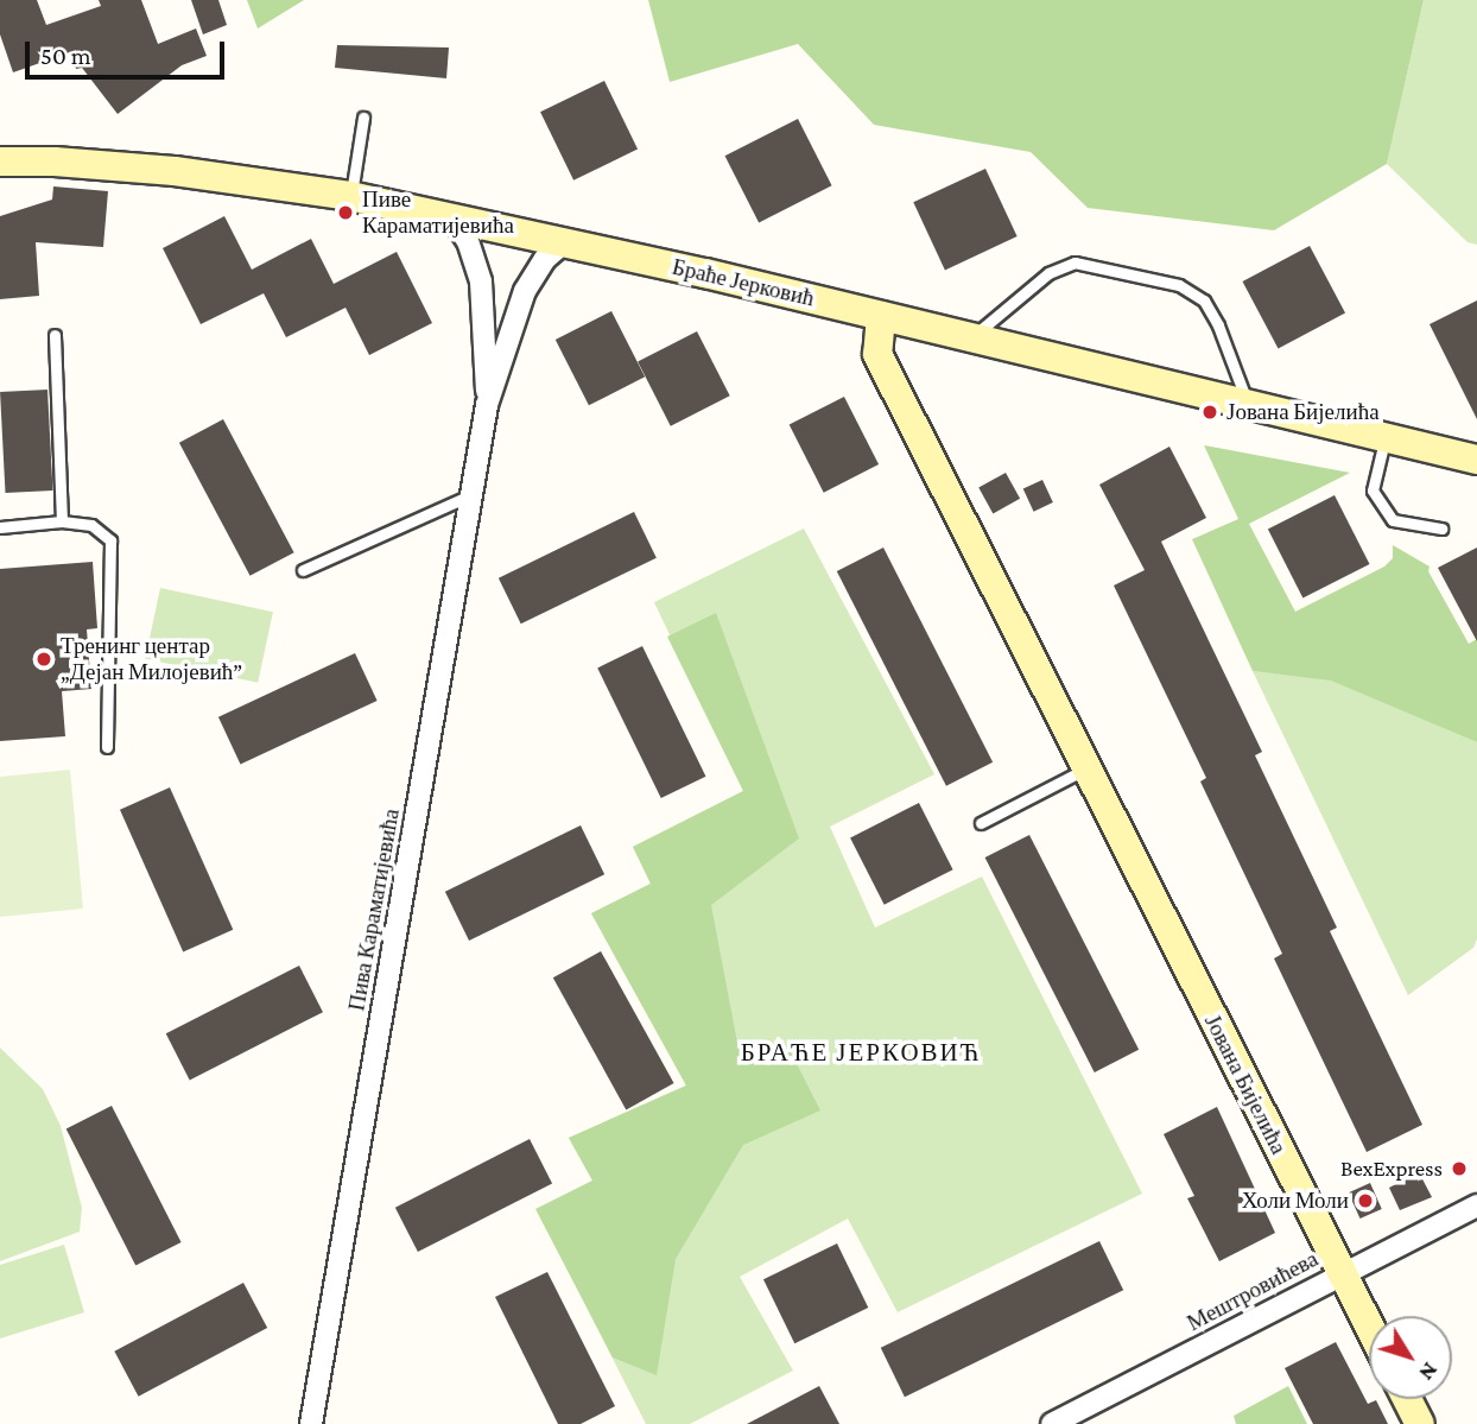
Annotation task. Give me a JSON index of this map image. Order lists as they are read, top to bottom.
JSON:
{
  "streets": {
    "street": [
      "Браће Јерковић",
      "Пива Караматијевића",
      "Јована Бијелића",
      "Мештровићева"
    ]
  },
  "crossings": [
    ["Браће Јерковић", "Пива Караматијевића"],
    ["Браће Јерковић", "Јована Бијелића"],
    ["Јована Бијелића", "Мештровићева"]
  ],
  "districts": ["БРАЋЕ ЈЕРКОВИЋ"],
  "places": [
    "Пиве Караматијевића",
    "Јована Бијелића",
    "Тренинг центар „Дејан Милојевић”",
    "BexExpress",
    "Холи Моли"
  ],
  "scale_bar": "50 m",
  "north": "bottom right"
}
